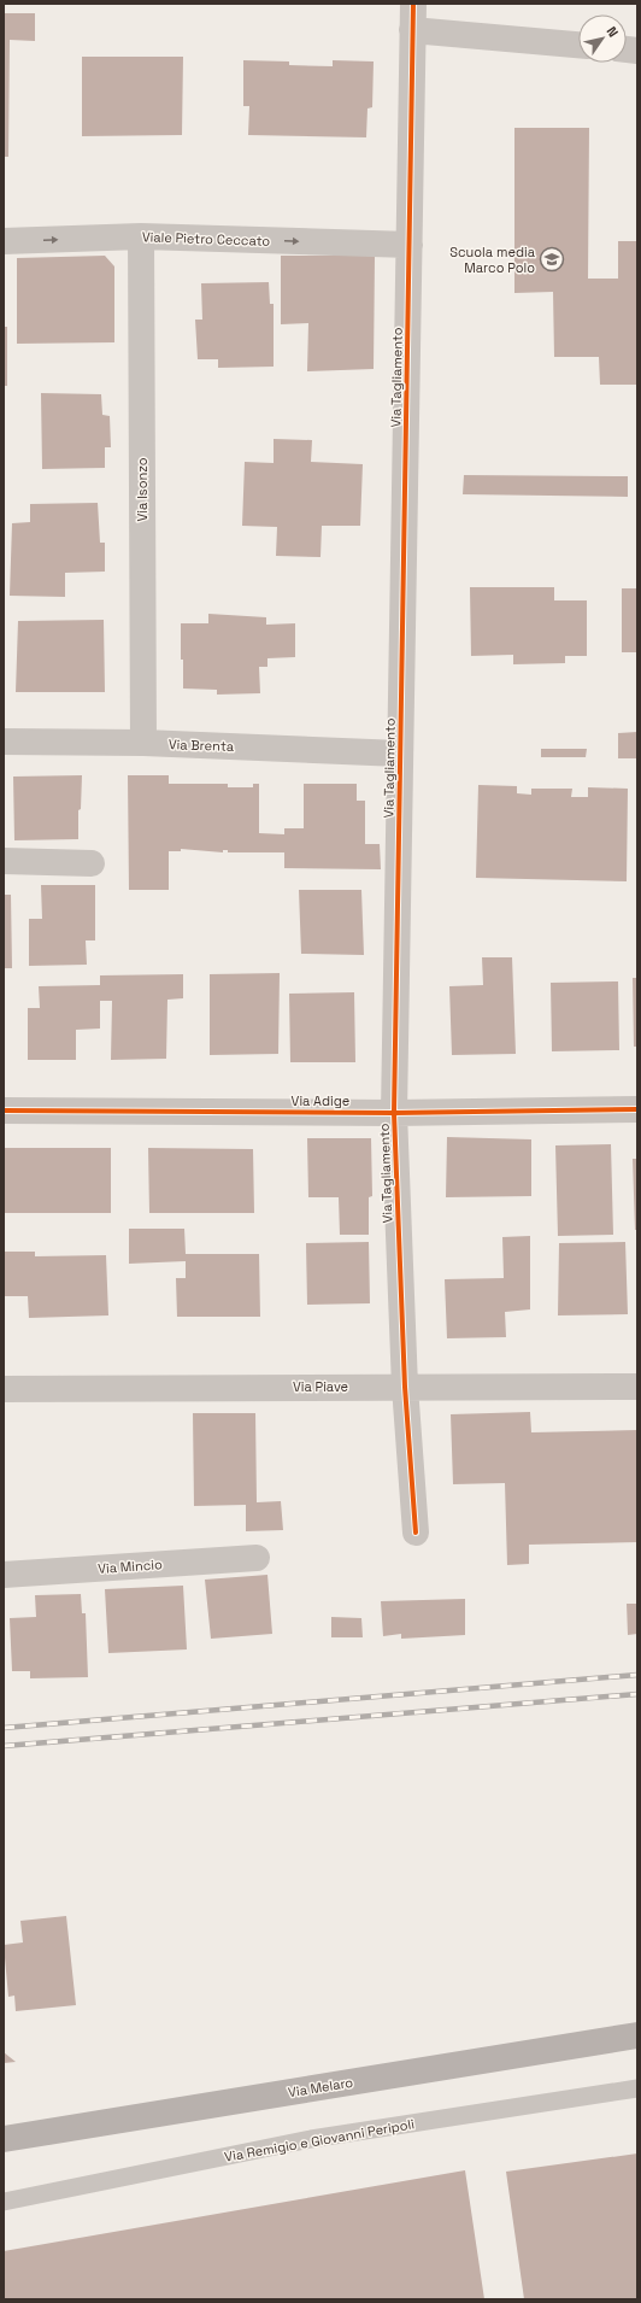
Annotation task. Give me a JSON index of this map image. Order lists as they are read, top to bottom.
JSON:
{
  "streets": {
    "main road": ["Via Melaro"],
    "street": [
      "Viale Pietro Ceccato",
      "Via Tagliamento",
      "Via Isonzo",
      "Via Brenta",
      "Via Adige",
      "Via Piave",
      "Via Mincio"
    ],
    "lane": ["Via Remigio e Giovanni Peripoli"]
  },
  "crossings": [
    ["Viale Pietro Ceccato", "Via Tagliamento"],
    ["Viale Pietro Ceccato", "Via Isonzo"],
    ["Via Tagliamento", "Via Brenta"],
    ["Via Tagliamento", "Via Adige"],
    ["Via Tagliamento", "Via Piave"],
    ["Via Isonzo", "Via Brenta"]
  ],
  "one_way": ["Viale Pietro Ceccato"],
  "places": {
    "school or university": ["Scuola media Marco Polo"]
  },
  "north": "top right"
}
